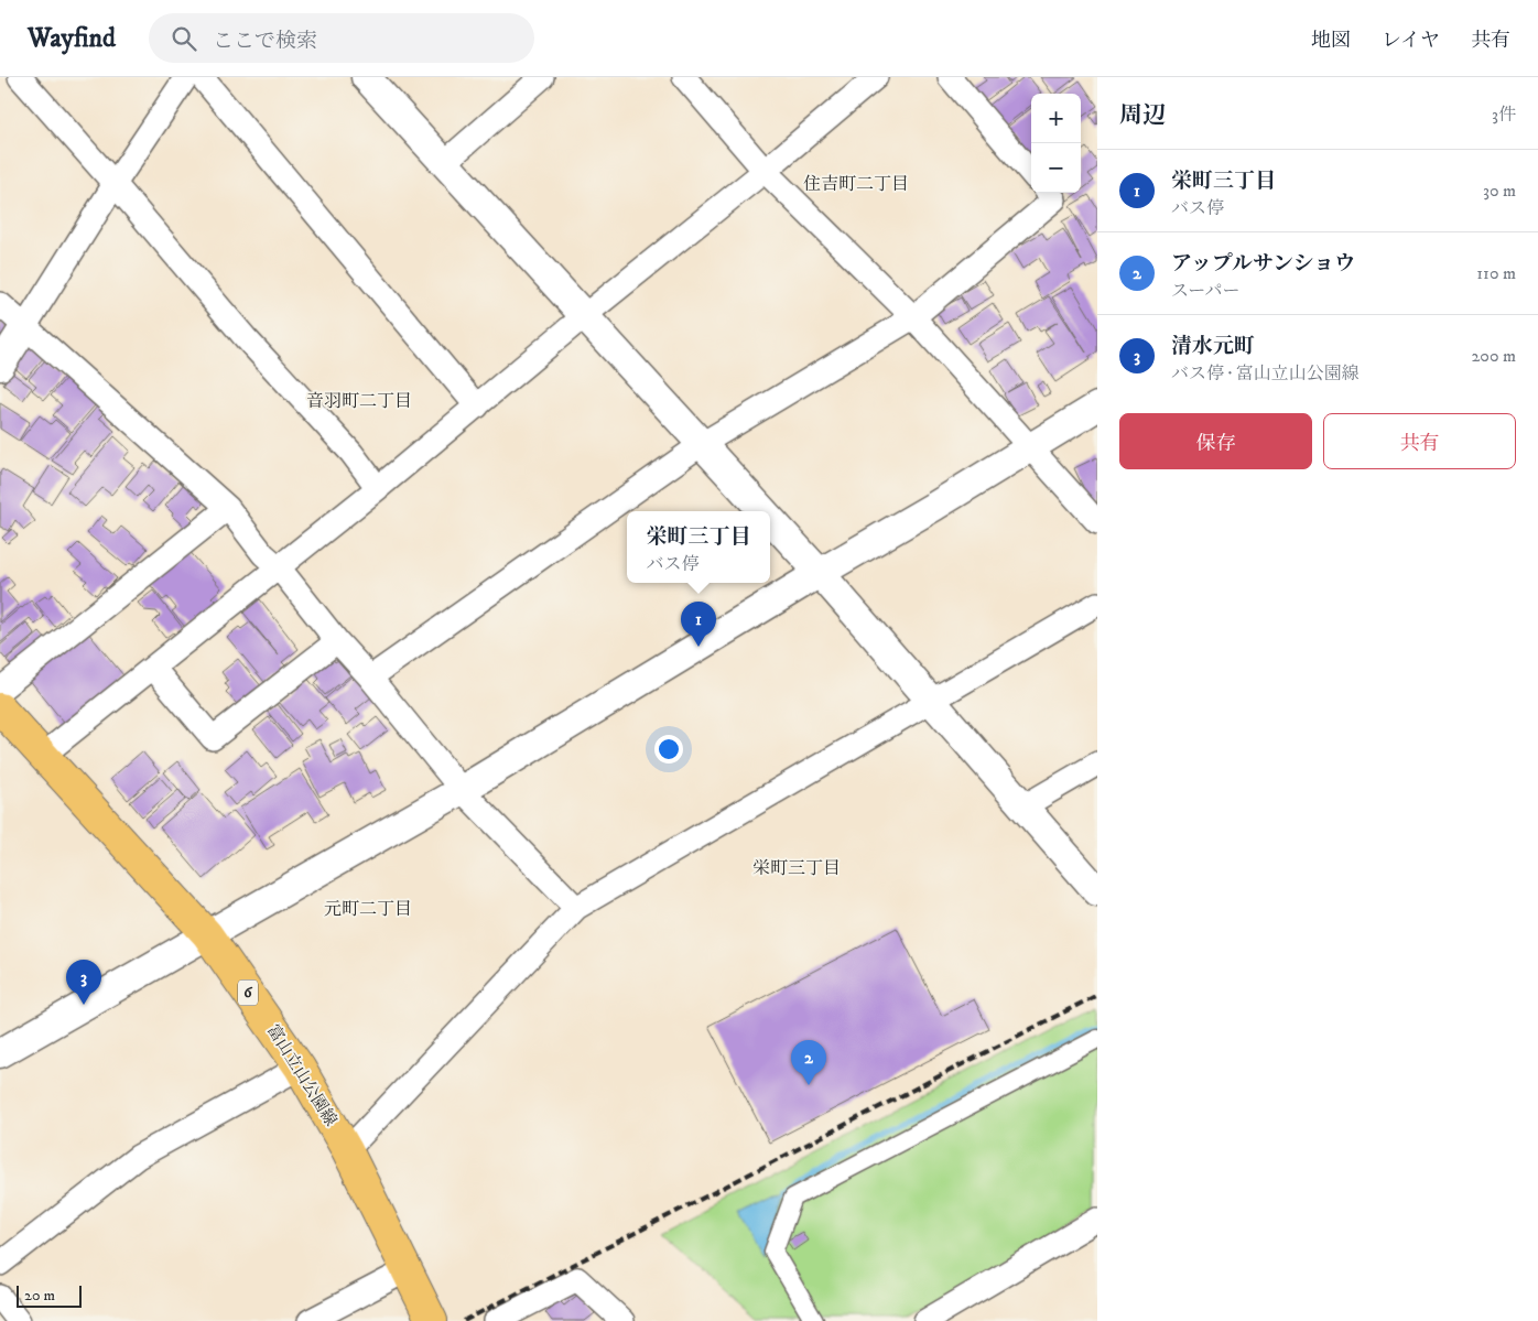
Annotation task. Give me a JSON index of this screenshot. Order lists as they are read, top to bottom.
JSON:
{
  "streets": {
    "main road": ["6", "富山立山公園線"]
  },
  "districts": [
    "住吉町二丁目",
    "音羽町二丁目",
    "栄町三丁目",
    "元町二丁目"
  ],
  "scale_bar": "20 m",
  "page": {
    "header": "Wayfind",
    "search": "ここで検索",
    "nav": ["地図", "レイヤ", "共有"],
    "heading": ["周辺", "3件"],
    "map_buttons": ["+", "−"],
    "list": [
      {
        "mark": "1",
        "name": "栄町三丁目",
        "note": "バス停",
        "value": "30 m"
      },
      {
        "mark": "2",
        "name": "アップルサンショウ",
        "note": "スーパー",
        "value": "110 m"
      },
      {
        "mark": "3",
        "name": "清水元町",
        "note": "バス停 · 富山立山公園線",
        "value": "200 m"
      }
    ],
    "buttons": ["保存", "共有"],
    "popup": ["栄町三丁目", "バス停"],
    "pins": ["1", "3", "2"],
    "scale": "20 m"
  }
}
